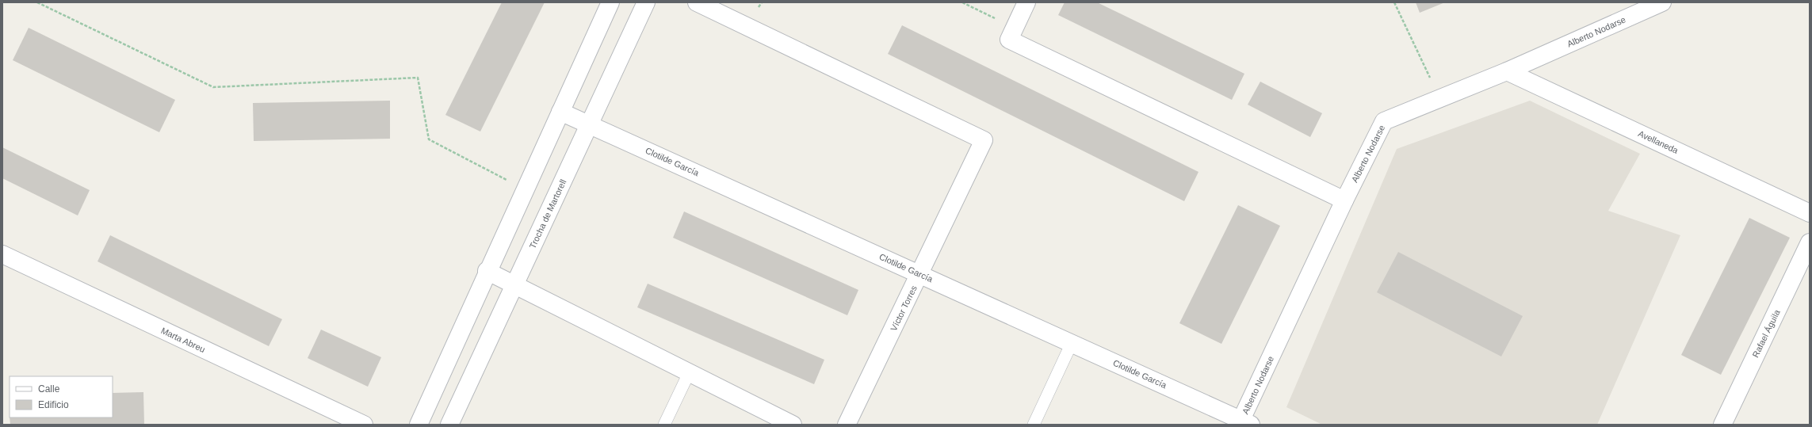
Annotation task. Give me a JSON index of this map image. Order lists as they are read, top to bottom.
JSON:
{
  "streets": {
    "street": [
      "Alberto Nodarse",
      "Avellaneda",
      "Clotilde García",
      "Trocha de Martorell",
      "Víctor Torres",
      "Rafael Águila",
      "Marta Abreu"
    ]
  },
  "crossings": [
    ["Alberto Nodarse", "Avellaneda"],
    ["Alberto Nodarse", "Clotilde García"],
    ["Clotilde García", "Trocha de Martorell"],
    ["Clotilde García", "Víctor Torres"]
  ],
  "legend": ["Calle", "Edificio"]
}
